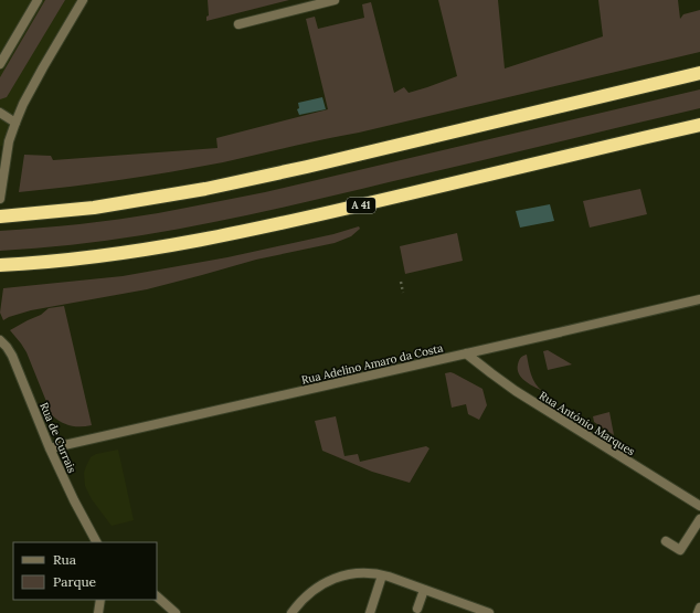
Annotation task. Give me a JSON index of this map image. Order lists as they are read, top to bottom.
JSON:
{
  "streets": {
    "highway": ["A 41"],
    "street": ["Rua Adelino Amaro da Costa", "Rua António Marques", "Rua de Currais"]
  },
  "crossings": [
    ["Rua Adelino Amaro da Costa", "Rua António Marques"],
    ["Rua Adelino Amaro da Costa", "Rua de Currais"]
  ],
  "legend": ["Rua", "Parque"]
}
